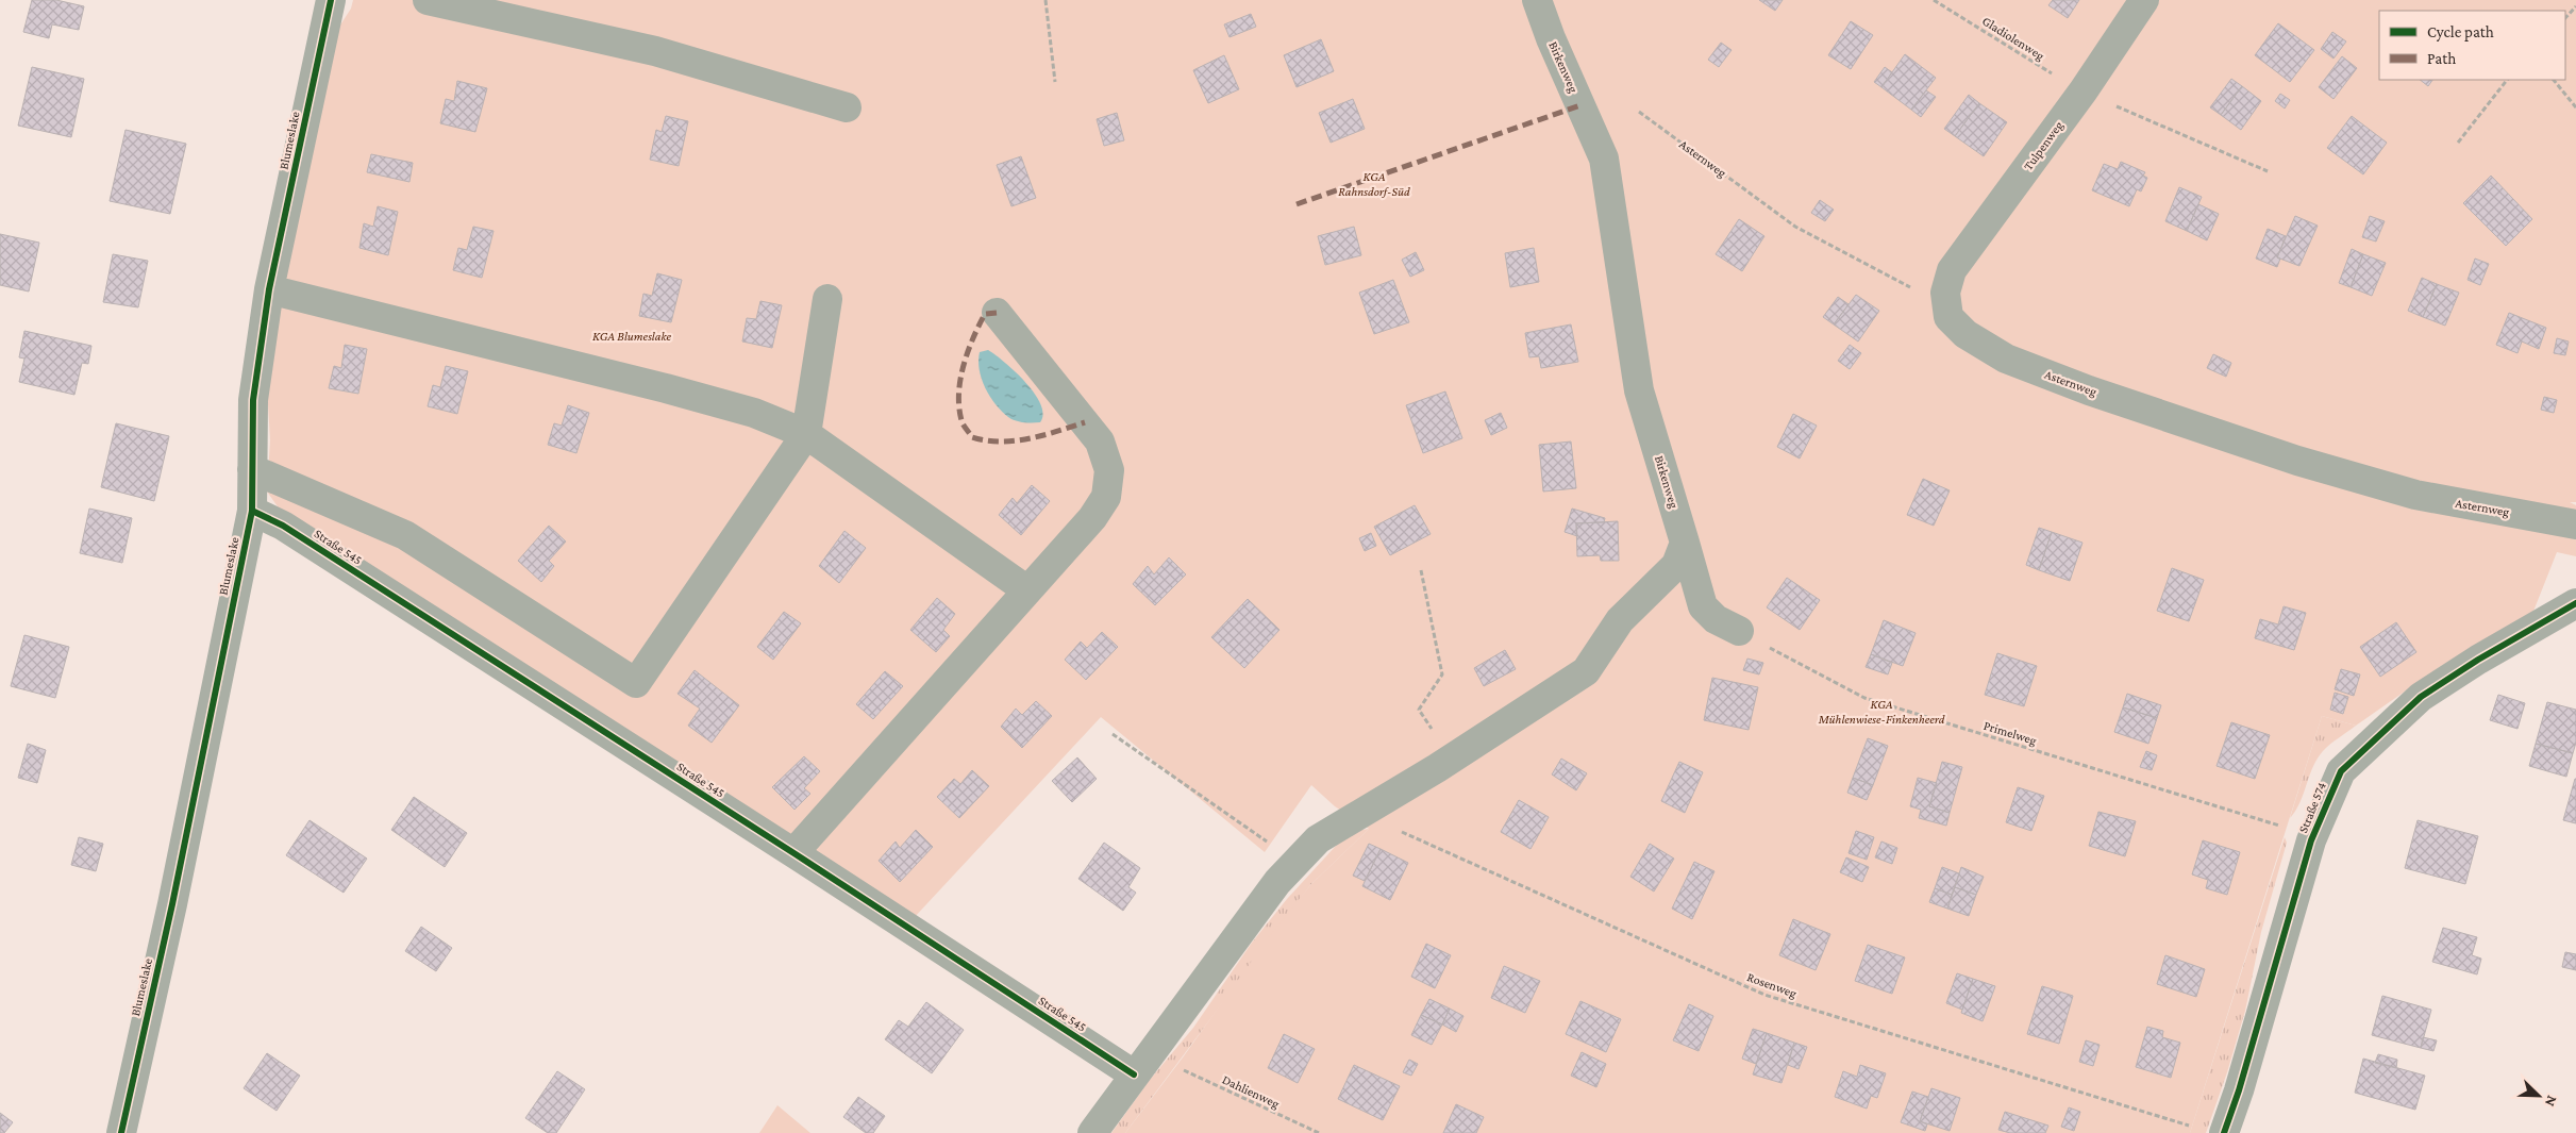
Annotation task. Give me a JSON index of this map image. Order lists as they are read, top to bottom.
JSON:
{
  "streets": {
    "street": [
      "Birkenweg",
      "Blumeslake",
      "Tulpenweg",
      "Asternweg",
      "Straße 545",
      "Straße 574"
    ],
    "path": [
      "Gladiolenweg",
      "Primelweg",
      "Rosenweg",
      "Dahlienweg"
    ]
  },
  "crossings": [
    ["Gladiolenweg", "Tulpenweg"],
    ["Birkenweg", "Primelweg"],
    ["Blumeslake", "Straße 545"],
    ["Tulpenweg", "Asternweg"]
  ],
  "parks": ["KGA Rahnsdorf-Süd", "KGA Blumeslake", "KGA Mühlenwiese-Finkenheerd"],
  "legend": ["Cycle path", "Path"],
  "north": "bottom right"
}
